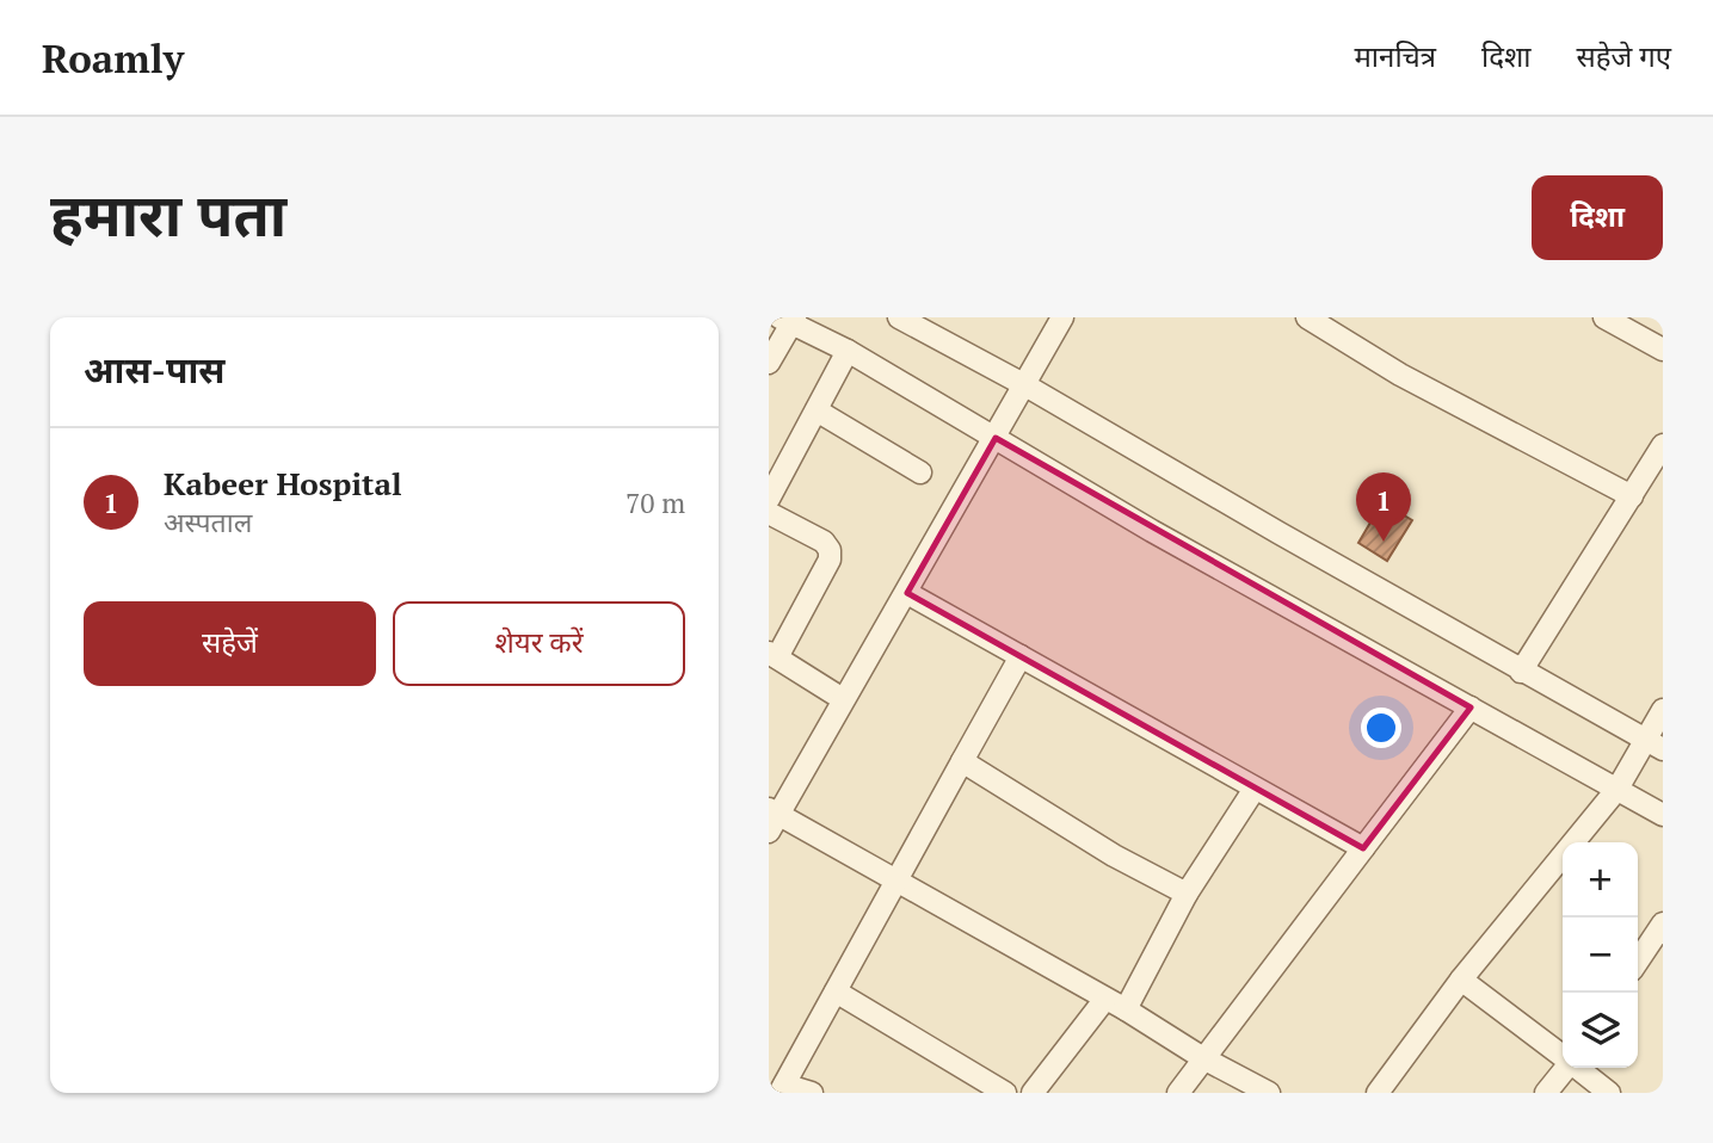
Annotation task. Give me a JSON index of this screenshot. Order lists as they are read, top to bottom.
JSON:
{
  "page": {
    "header": "Roamly",
    "nav": ["मानचित्र", "दिशा", "सहेजे गए"],
    "title": "हमारा पता",
    "buttons": [
      "दिशा",
      ["सहेजें", "शेयर करें"]
    ],
    "heading": "आस-पास",
    "list": [
      {
        "mark": "1",
        "name": "Kabeer Hospital",
        "note": "अस्पताल",
        "value": "70 m"
      }
    ],
    "pins": "1",
    "map_buttons": ["+", "−"]
  }
}
